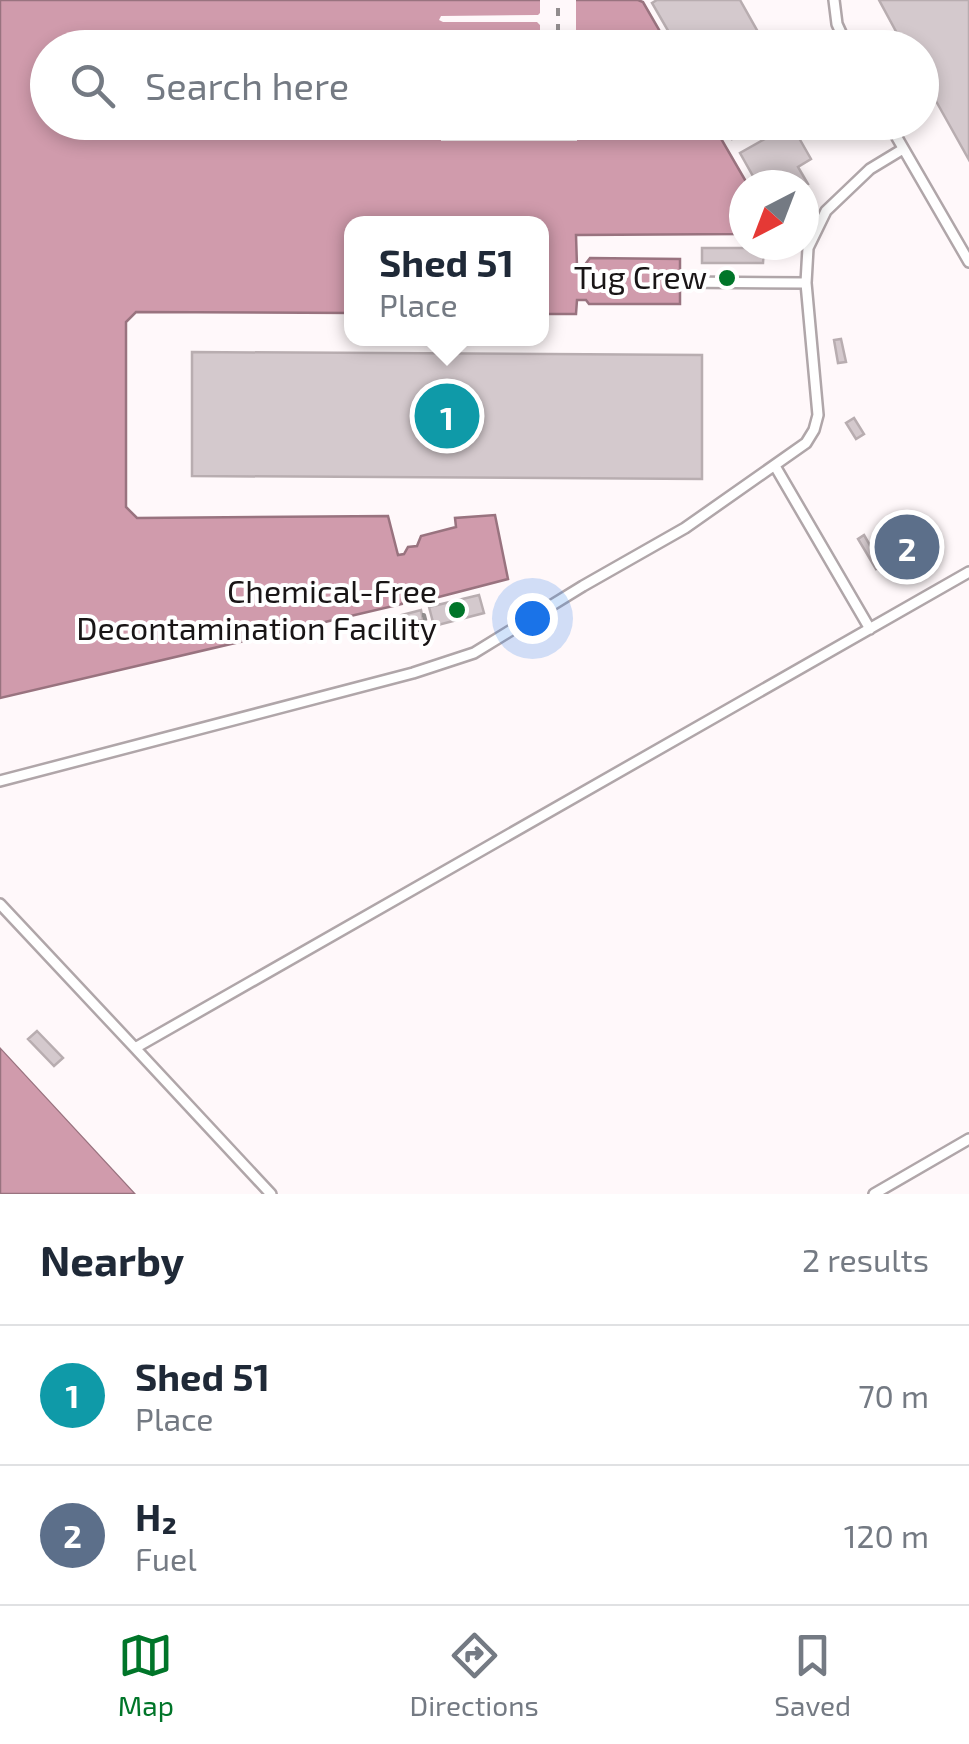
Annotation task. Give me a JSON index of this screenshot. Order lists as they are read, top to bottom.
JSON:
{
  "places": ["Tug Crew", "Chemical-Free Decontamination Facility"],
  "north": "bottom left",
  "page": {
    "search": "Search here",
    "popup": ["Shed 51", "Place"],
    "pins": ["1", "2"],
    "heading": ["Nearby", "2 results"],
    "list": [
      {
        "mark": "1",
        "name": "Shed 51",
        "note": "Place",
        "value": "70 m"
      },
      {
        "mark": "2",
        "name": "H₂",
        "note": "Fuel",
        "value": "120 m"
      }
    ],
    "nav": ["Map", "Directions", "Saved"]
  }
}
